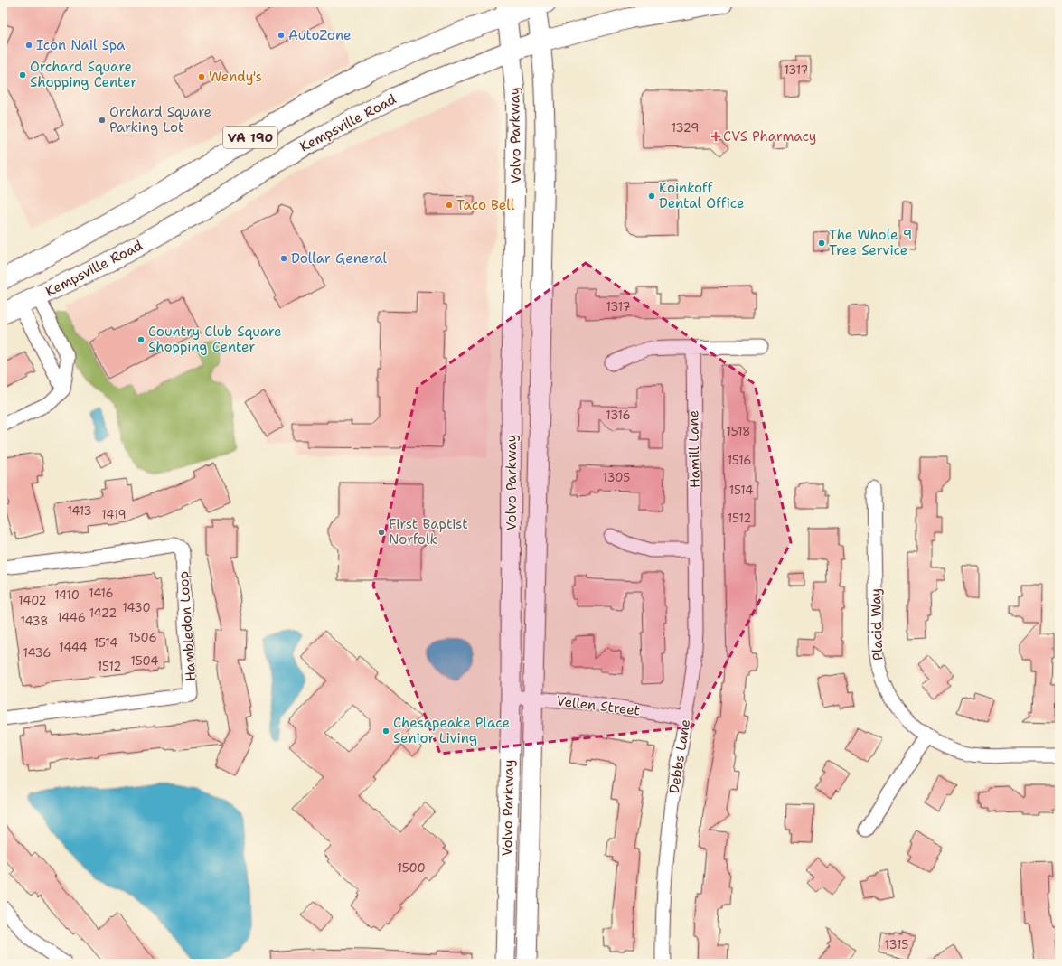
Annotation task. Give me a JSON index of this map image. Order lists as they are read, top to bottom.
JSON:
{
  "streets": {
    "main road": ["Kempsville Road", "Volvo Parkway", "VA 190"],
    "street": [
      "Hamill Lane",
      "Placid Way",
      "Hambledon Loop",
      "Vellen Street",
      "Debbs Lane"
    ]
  },
  "crossings": [
    ["Kempsville Road", "Volvo Parkway"],
    ["Volvo Parkway", "VA 190"],
    ["Volvo Parkway", "Vellen Street"],
    ["Hamill Lane", "Debbs Lane"],
    ["Vellen Street", "Debbs Lane"]
  ],
  "places": {
    "other": [
      "AutoZone",
      "Icon Nail Spa",
      "Orchard Square Shopping Center",
      "Wendy's",
      "Orchard Square Parking Lot",
      "Koinkoff Dental Office",
      "Taco Bell",
      "The Whole 9 Tree Service",
      "Dollar General",
      "Country Club Square Shopping Center",
      "First Baptist Norfolk",
      "Chesapeake Place Senior Living"
    ],
    "health": ["CVS Pharmacy"]
  },
  "house_numbers": [
    "1317",
    "1329",
    "1317",
    "1316",
    "1518",
    "1516",
    "1305",
    "1514",
    "1413",
    "1419",
    "1512",
    "1416",
    "1410",
    "1402",
    "1430",
    "1422",
    "1446",
    "1438",
    "1506",
    "1514",
    "1444",
    "1436",
    "1504",
    "1512",
    "1500",
    "1315"
  ]
}
